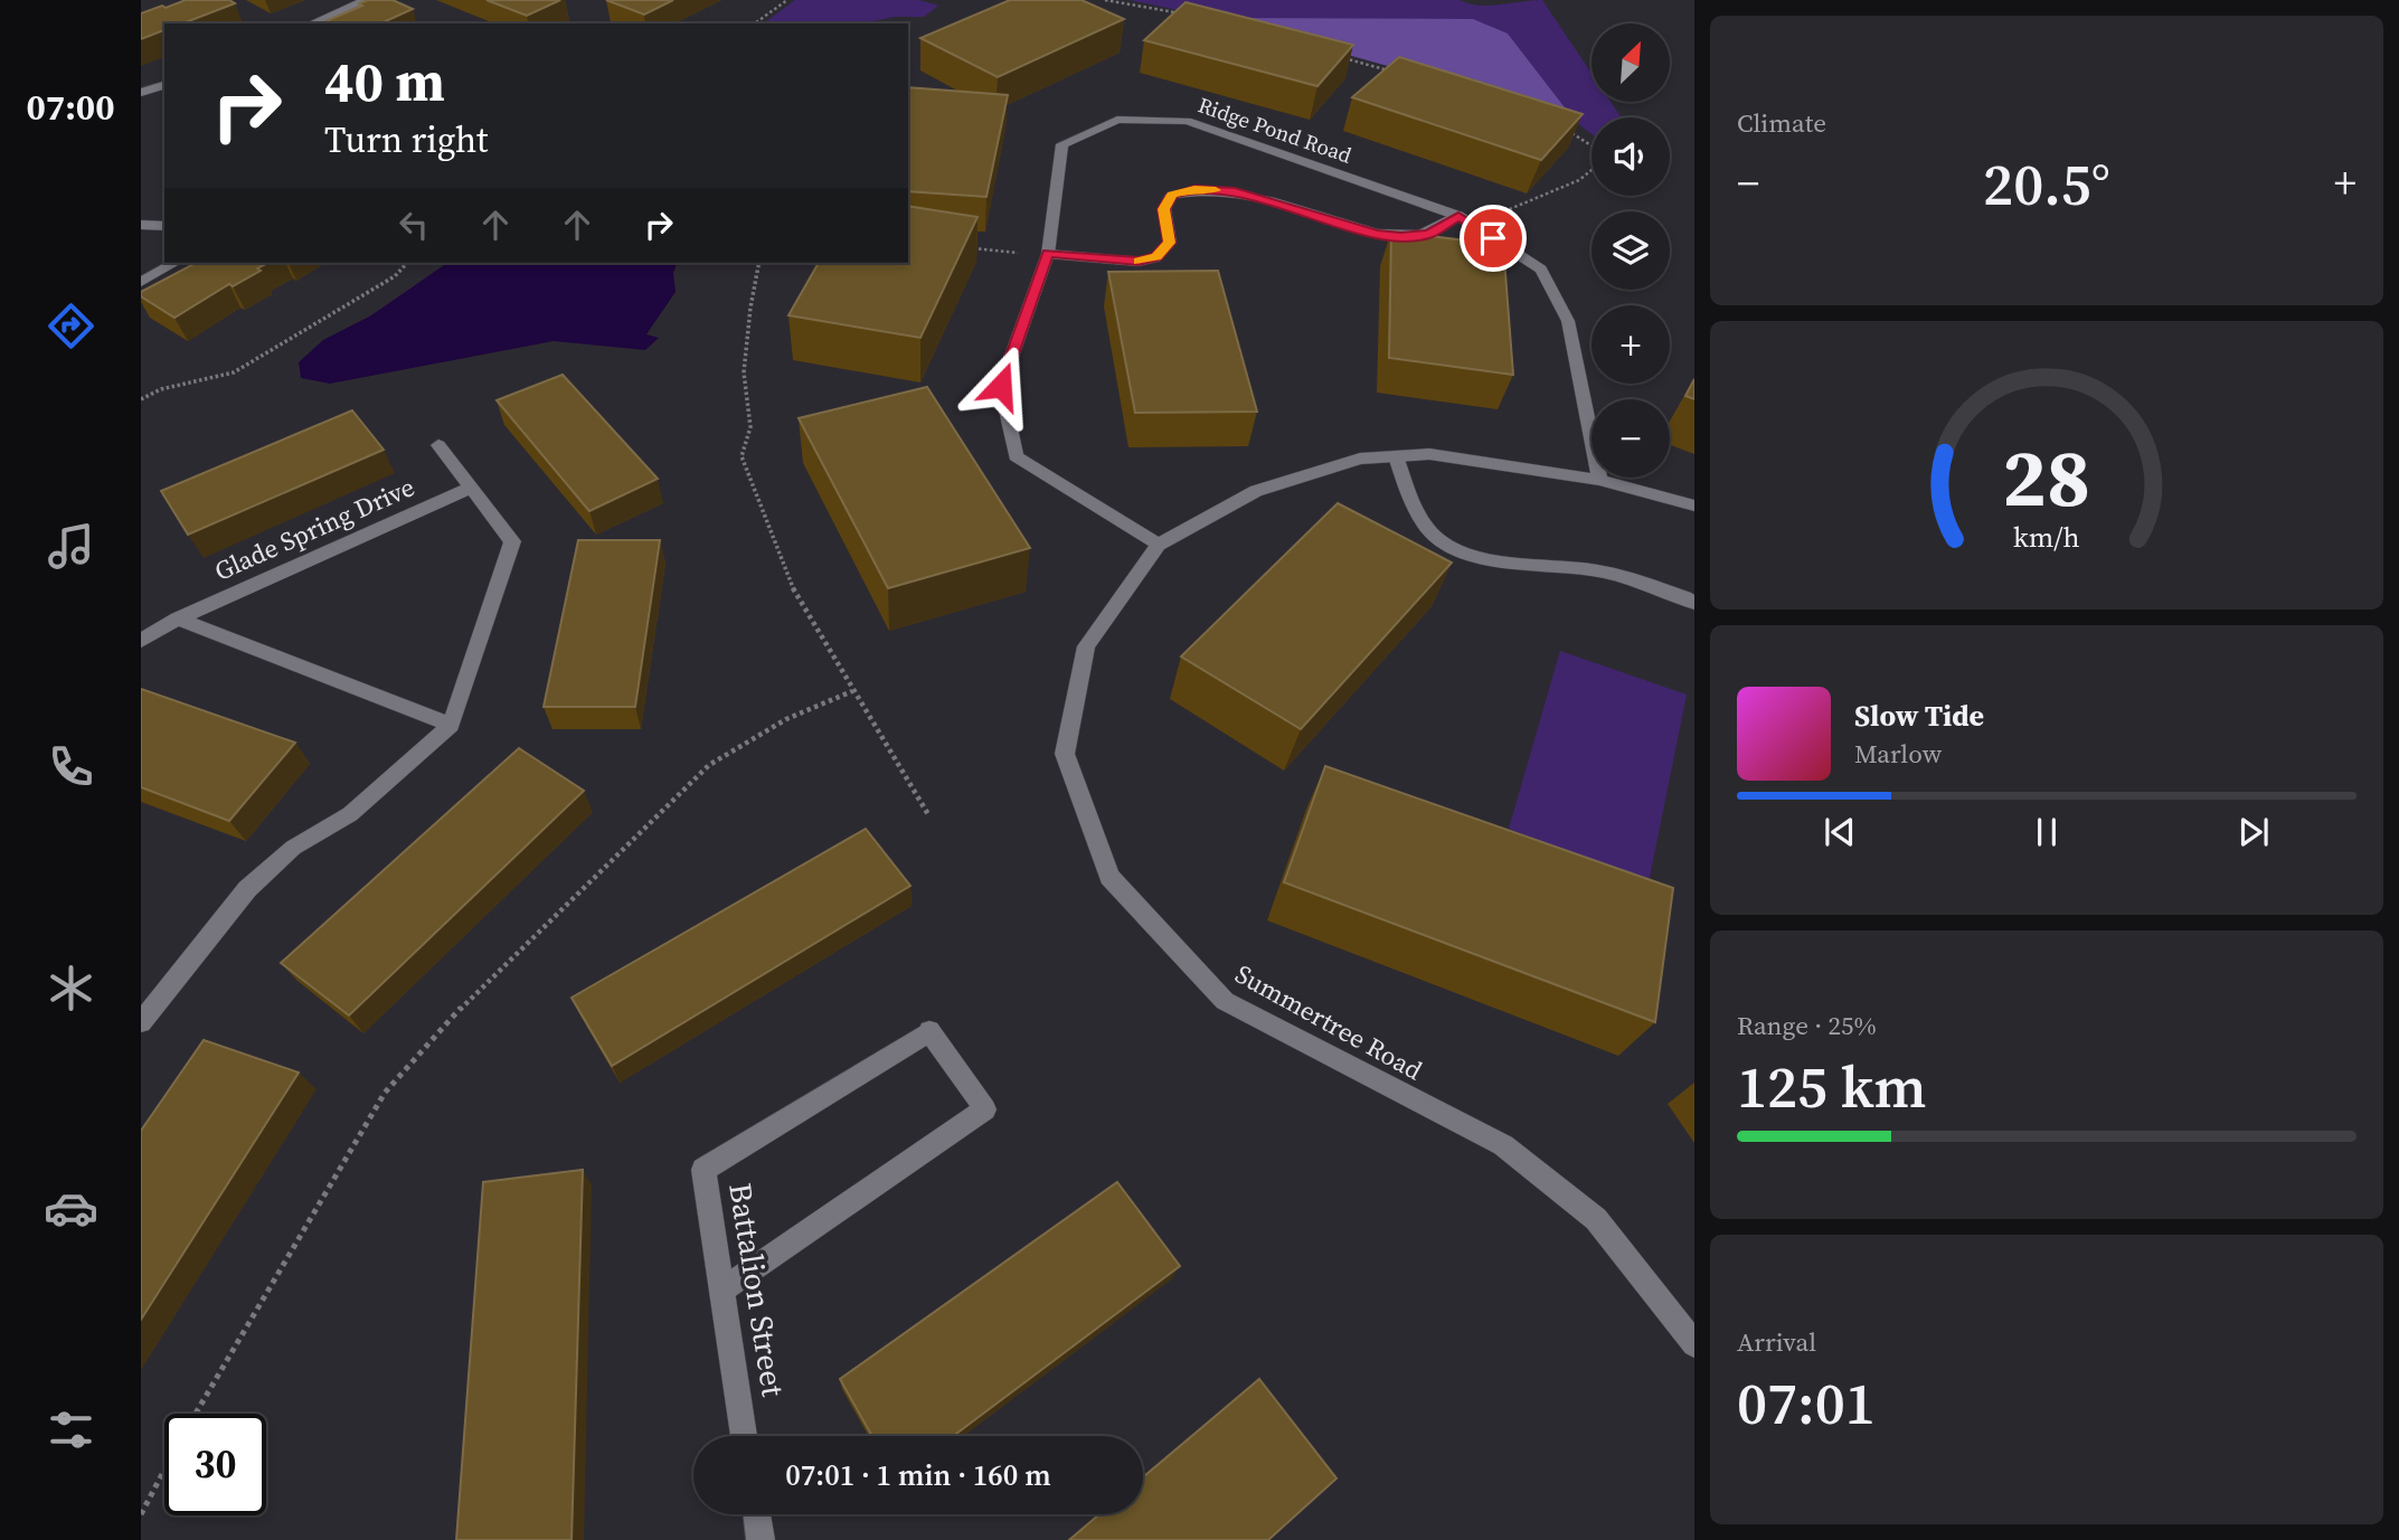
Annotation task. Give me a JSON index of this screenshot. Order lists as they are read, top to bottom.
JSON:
{
  "streets": {
    "street": [
      "Ridge Pond Road",
      "Glade Spring Drive",
      "Summertree Road",
      "Battalion Street"
    ]
  },
  "crossings": [
    ["Ridge Pond Road", "Summertree Road"]
  ],
  "north": "top right",
  "page": {
    "tabs": "07:00",
    "tile": [
      "Climate",
      ["Range · 25%", "125 km"],
      ["Arrival", "07:01"]
    ],
    "map_buttons": ["+", "−"],
    "turn": ["40 m", "Turn right"],
    "heat": ["−", "20.5°", "+"],
    "song": ["Slow Tide", "Marlow"],
    "limit": "30",
    "trip": "07:01 · 1 min · 160 m",
    "gauge": ["28", "km/h"]
  }
}
